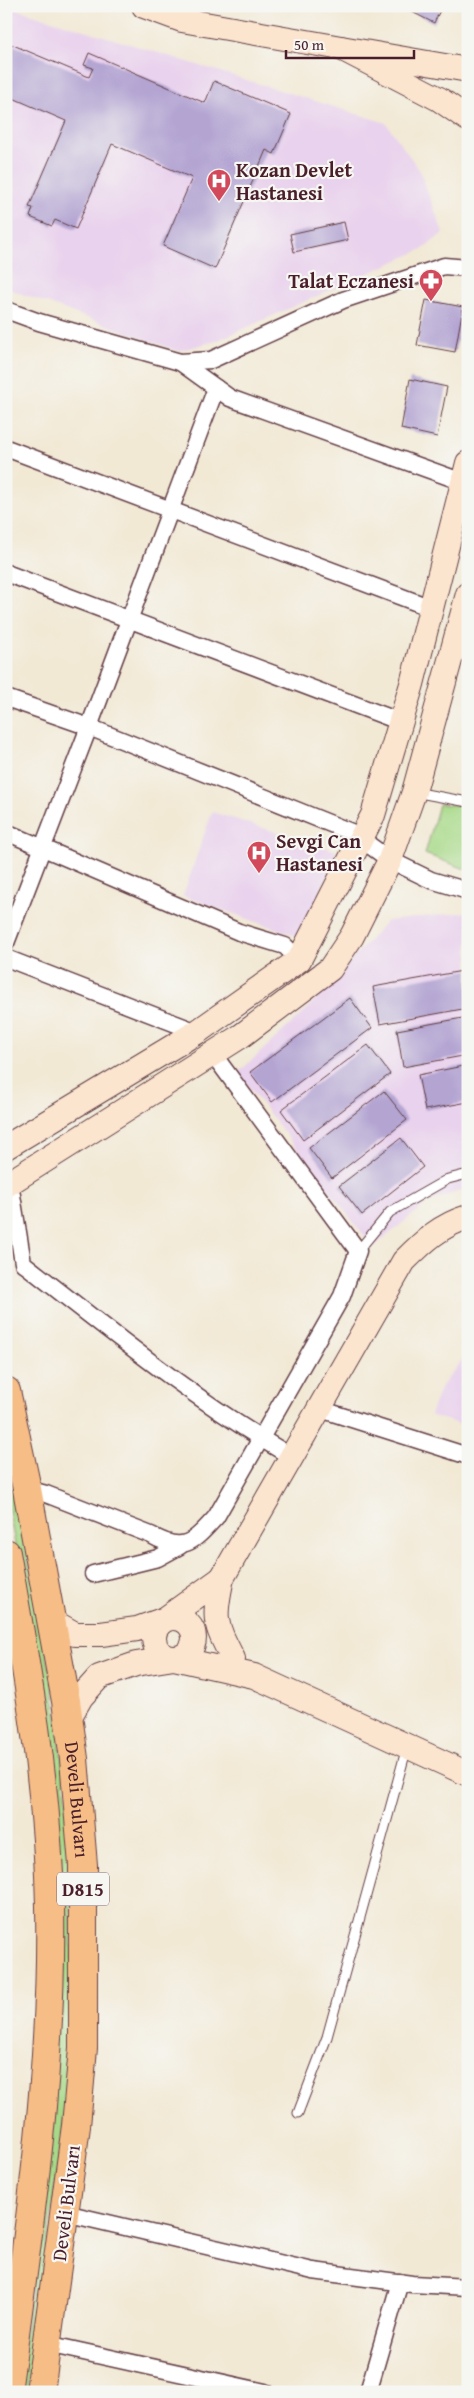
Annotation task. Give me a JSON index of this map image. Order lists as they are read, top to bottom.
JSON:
{
  "streets": {
    "highway": ["Develi Bulvarı", "D815"]
  },
  "places": {
    "hospital": ["Kozan Devlet Hastanesi", "Sevgi Can Hastanesi"],
    "pharmacy": ["Talat Eczanesi"]
  },
  "scale_bar": "50 m"
}
